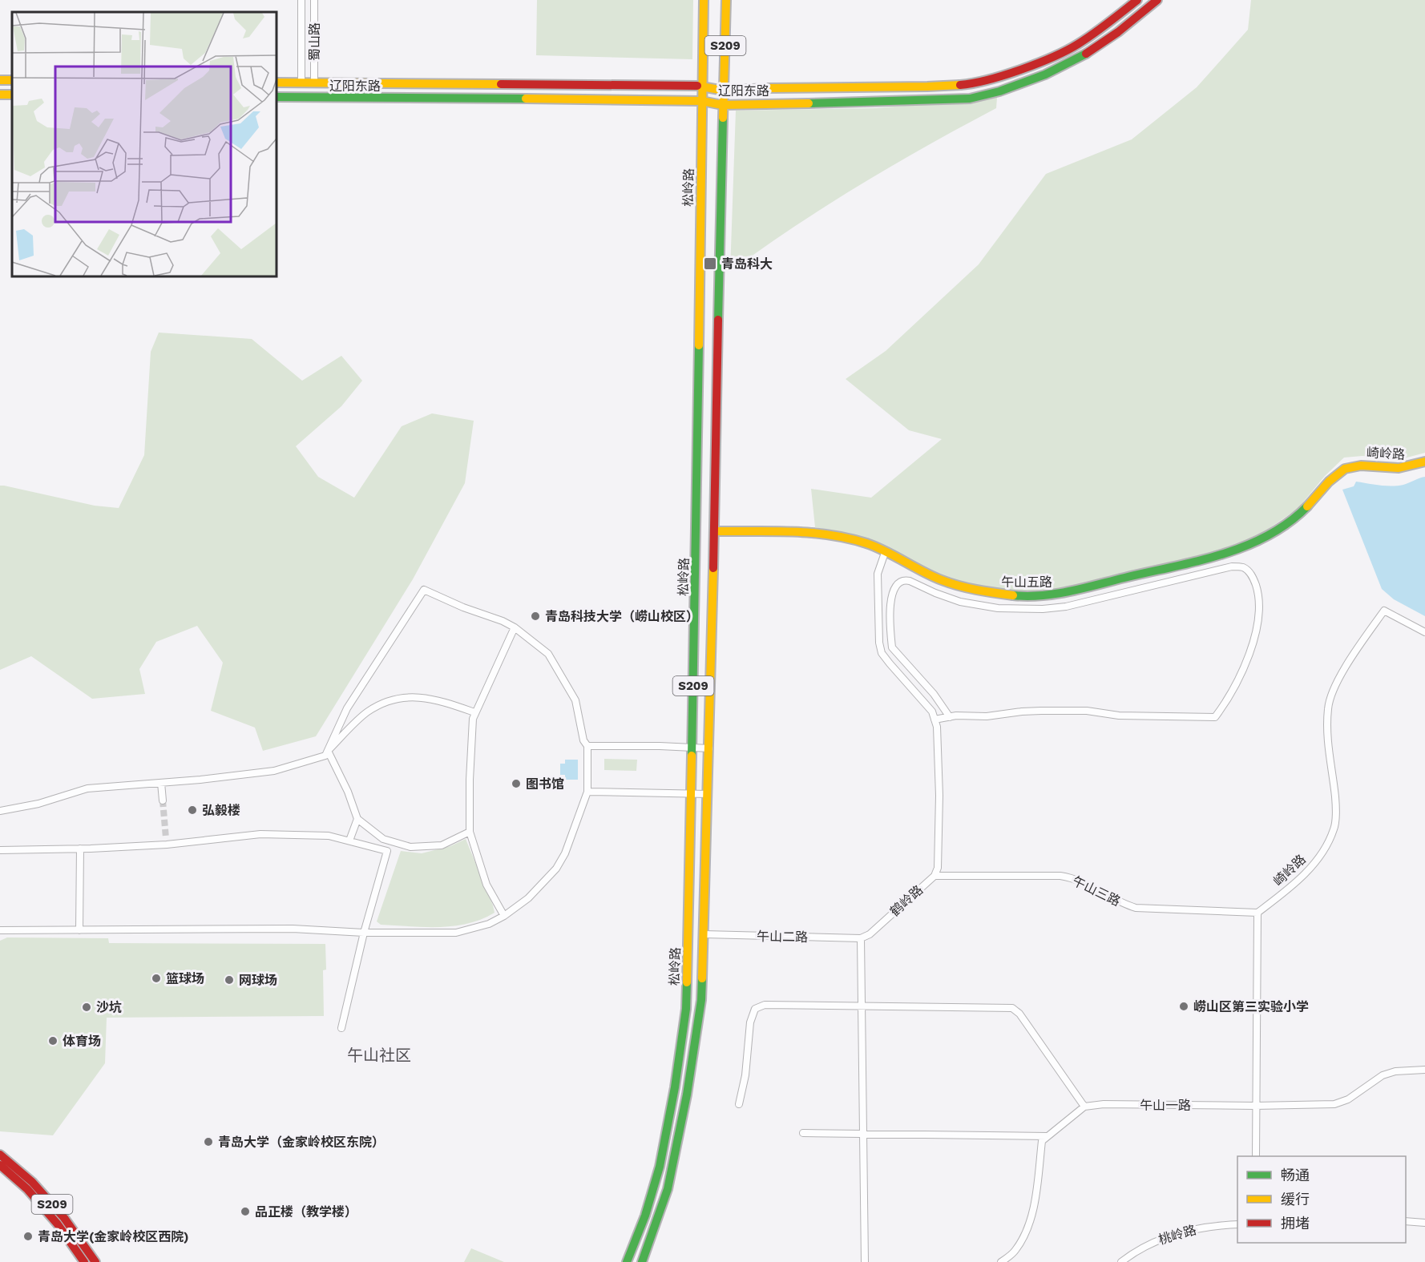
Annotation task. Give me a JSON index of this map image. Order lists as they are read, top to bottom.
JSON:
{
  "streets": {
    "main road": [
      "S209",
      "辽阳东路",
      "松岭路",
      "崎岭路",
      "午山五路"
    ],
    "street": [
      "蜀山路",
      "午山三路",
      "鹤岭路",
      "午山二路",
      "午山一路",
      "桃岭路"
    ]
  },
  "crossings": [
    ["蜀山路", "辽阳东路"],
    ["S209", "辽阳东路"],
    ["S209", "午山五路"],
    ["S209", "午山二路"],
    ["辽阳东路", "松岭路"],
    ["崎岭路", "午山五路"],
    ["崎岭路", "午山三路"],
    ["午山五路", "鹤岭路"],
    ["午山三路", "鹤岭路"],
    ["鹤岭路", "午山二路"]
  ],
  "districts": ["午山社区"],
  "places": {
    "transit": ["青岛科大"],
    "other": [
      "青岛科技大学（崂山校区）",
      "图书馆",
      "弘毅楼",
      "篮球场",
      "网球场",
      "崂山区第三实验小学",
      "沙坑",
      "体育场",
      "青岛大学（金家岭校区东院）",
      "品正楼（教学楼）",
      "青岛大学(金家岭校区西院)"
    ]
  },
  "legend": ["畅通", "缓行", "拥堵"]
}
